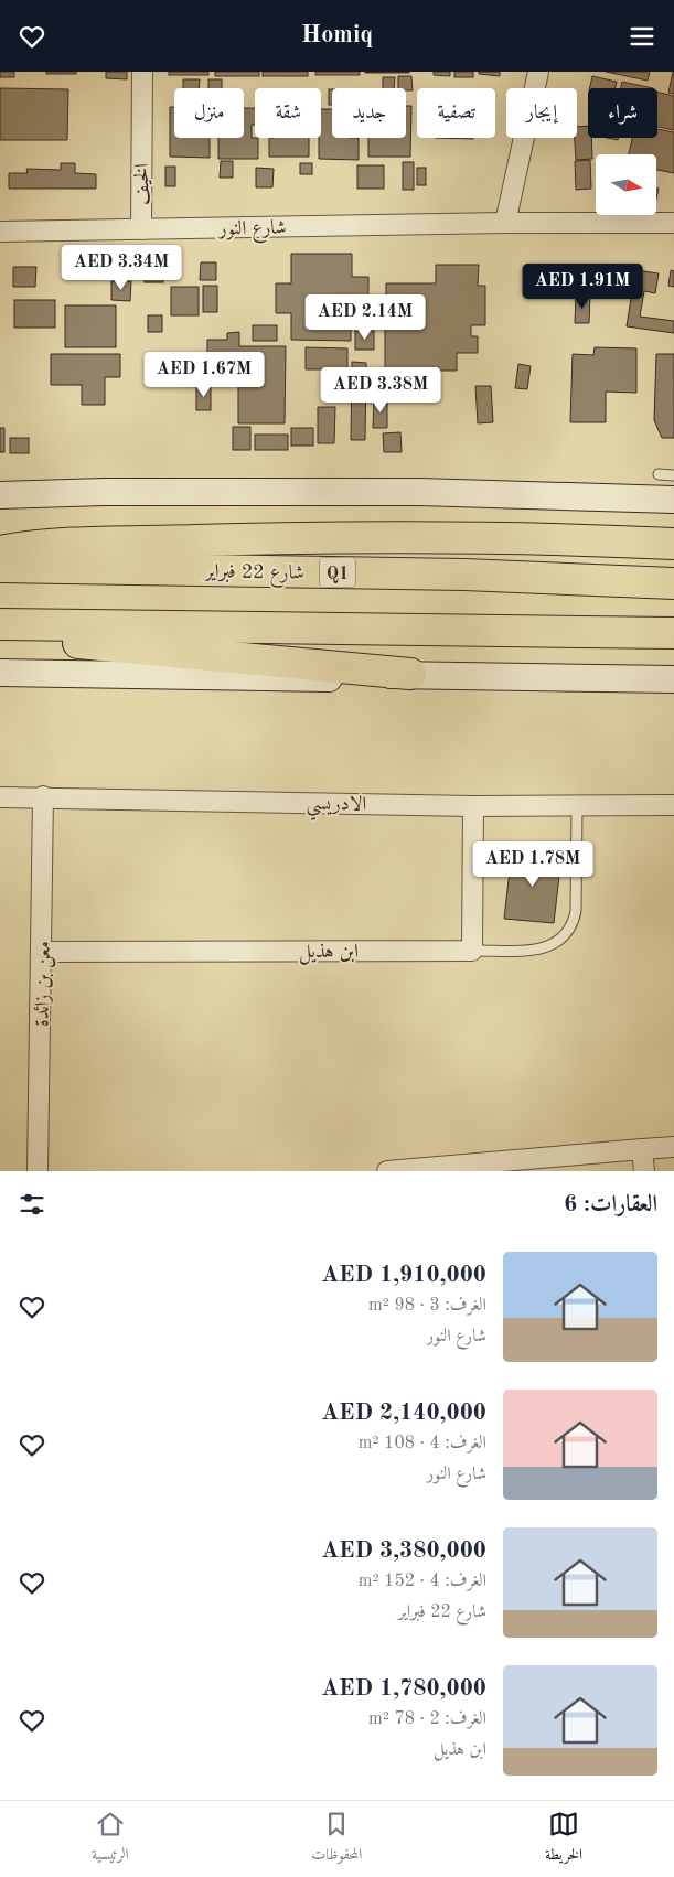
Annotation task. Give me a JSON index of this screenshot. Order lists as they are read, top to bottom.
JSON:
{
  "streets": {
    "highway": ["شارع 22 فبراير", "Q1"],
    "street": [
      "الخيف",
      "شارع النور",
      "الادريسي",
      "ابن هذيل",
      "معن بن زائدة"
    ]
  },
  "crossings": [
    ["الخيف", "شارع النور"],
    ["الادريسي", "معن بن زائدة"],
    ["ابن هذيل", "معن بن زائدة"]
  ],
  "north": "right",
  "page": {
    "header": "Homiq",
    "chip": [
      "شراء",
      "إيجار",
      "تصفية",
      "جديد",
      "شقة",
      "منزل"
    ],
    "price": [
      "AED 3.34M",
      "AED 1.91M",
      "AED 2.14M",
      "AED 1.67M",
      "AED 3.38M",
      "AED 1.78M"
    ],
    "heading": "العقارات: 6",
    "list": [
      {
        "name": "AED 1,910,000",
        "note": "الغرف: 3 · 98 m² · شارع النور"
      },
      {
        "name": "AED 2,140,000",
        "note": "الغرف: 4 · 108 m² · شارع النور"
      },
      {
        "name": "AED 3,380,000",
        "note": "الغرف: 4 · 152 m² · شارع 22 فبراير"
      },
      {
        "name": "AED 1,780,000",
        "note": "الغرف: 2 · 78 m² · ابن هذيل"
      }
    ],
    "tabs": ["الخريطة", "المحفوظات", "الرئيسية"]
  }
}
